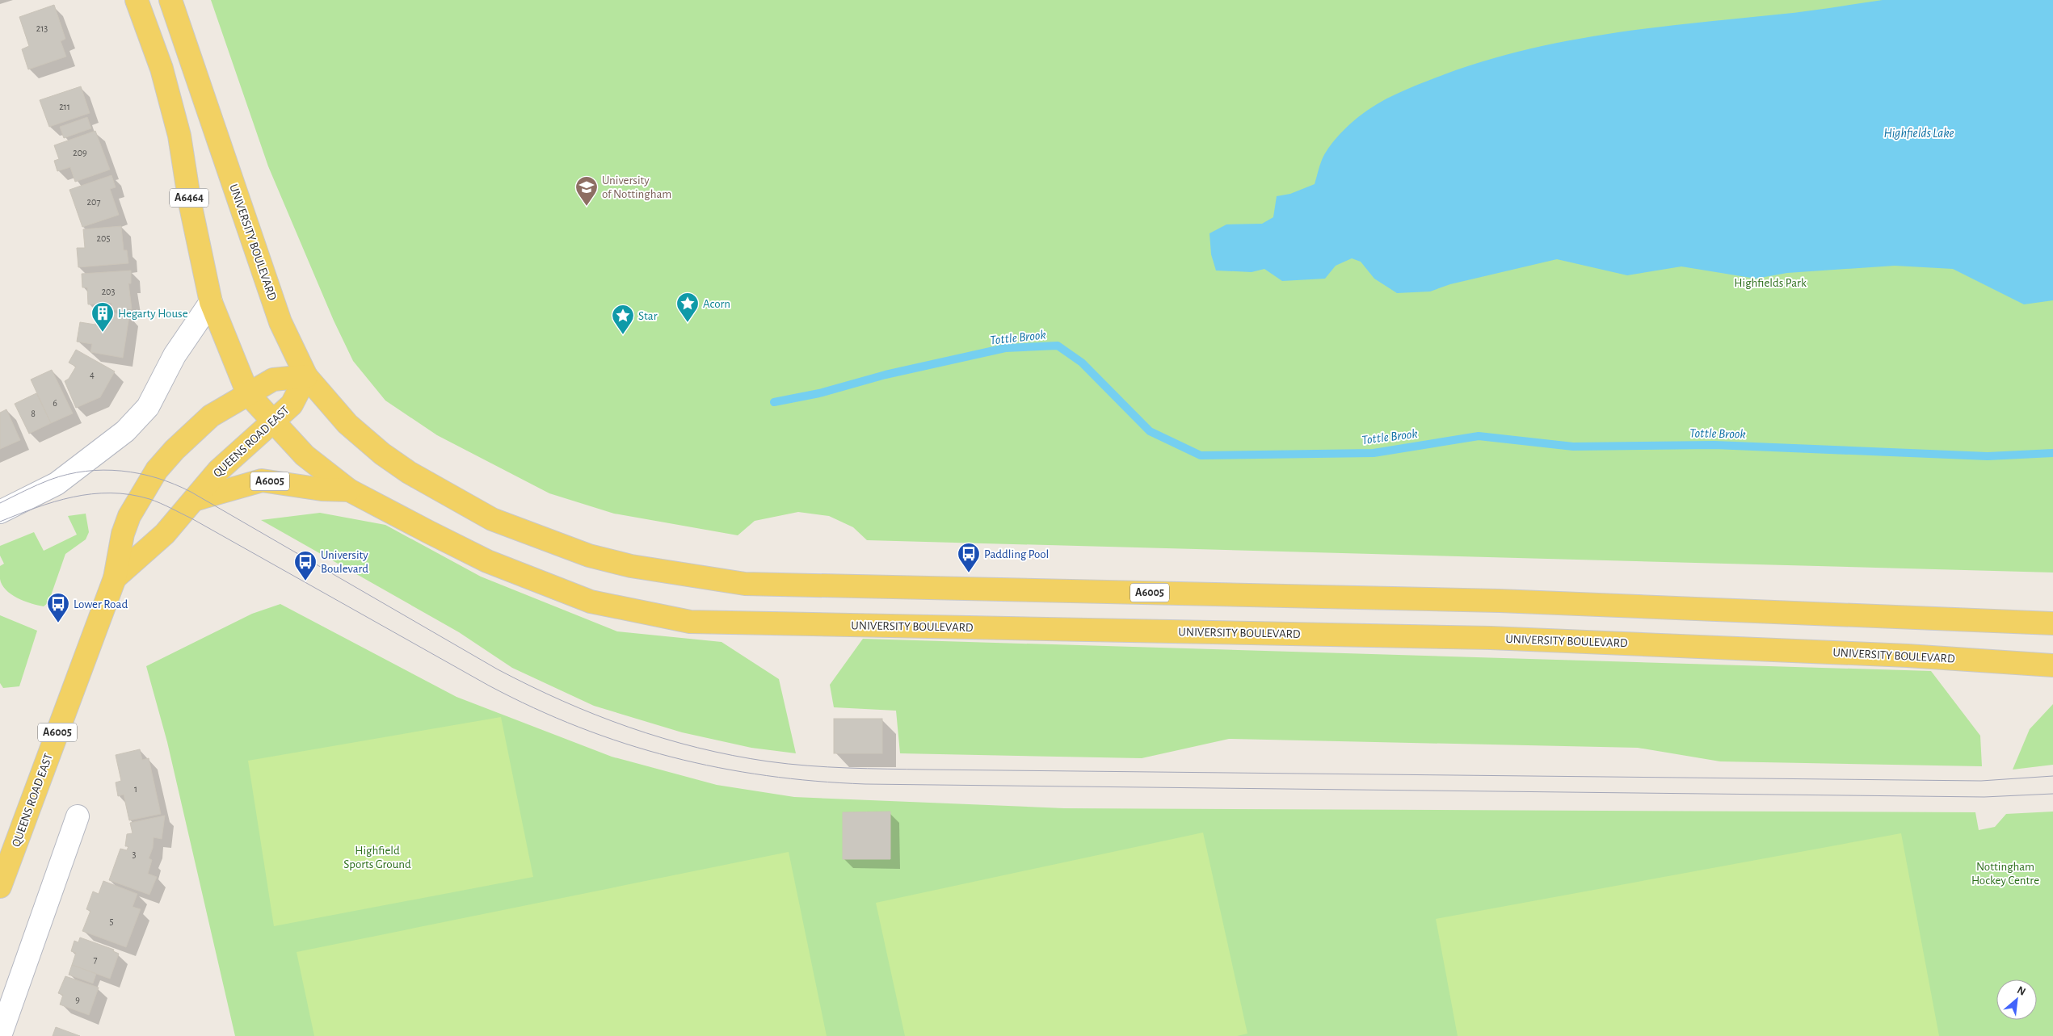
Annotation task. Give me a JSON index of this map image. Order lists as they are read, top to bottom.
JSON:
{
  "streets": {
    "main road": [
      "A6464",
      "UNIVERSITY BOULEVARD",
      "QUEENS ROAD EAST",
      "A6005"
    ]
  },
  "crossings": [
    ["UNIVERSITY BOULEVARD", "QUEENS ROAD EAST"],
    ["UNIVERSITY BOULEVARD", "A6005"],
    ["QUEENS ROAD EAST", "A6005"]
  ],
  "water": ["Highfields Lake", "Tottle Brook"],
  "parks": ["Highfields Park", "Highfield Sports Ground", "Nottingham Hockey Centre"],
  "places": {
    "school or university": ["University of Nottingham"],
    "place": ["Acorn", "Star"],
    "building": ["Hegarty House"],
    "bus stop": ["Paddling Pool", "University Boulevard", "Lower Road"]
  },
  "house_numbers": [
    "213",
    "211",
    "209",
    "207",
    "205",
    "203",
    "4",
    "6",
    "8",
    "1",
    "3",
    "5",
    "7",
    "9"
  ],
  "north": "top right"
}
